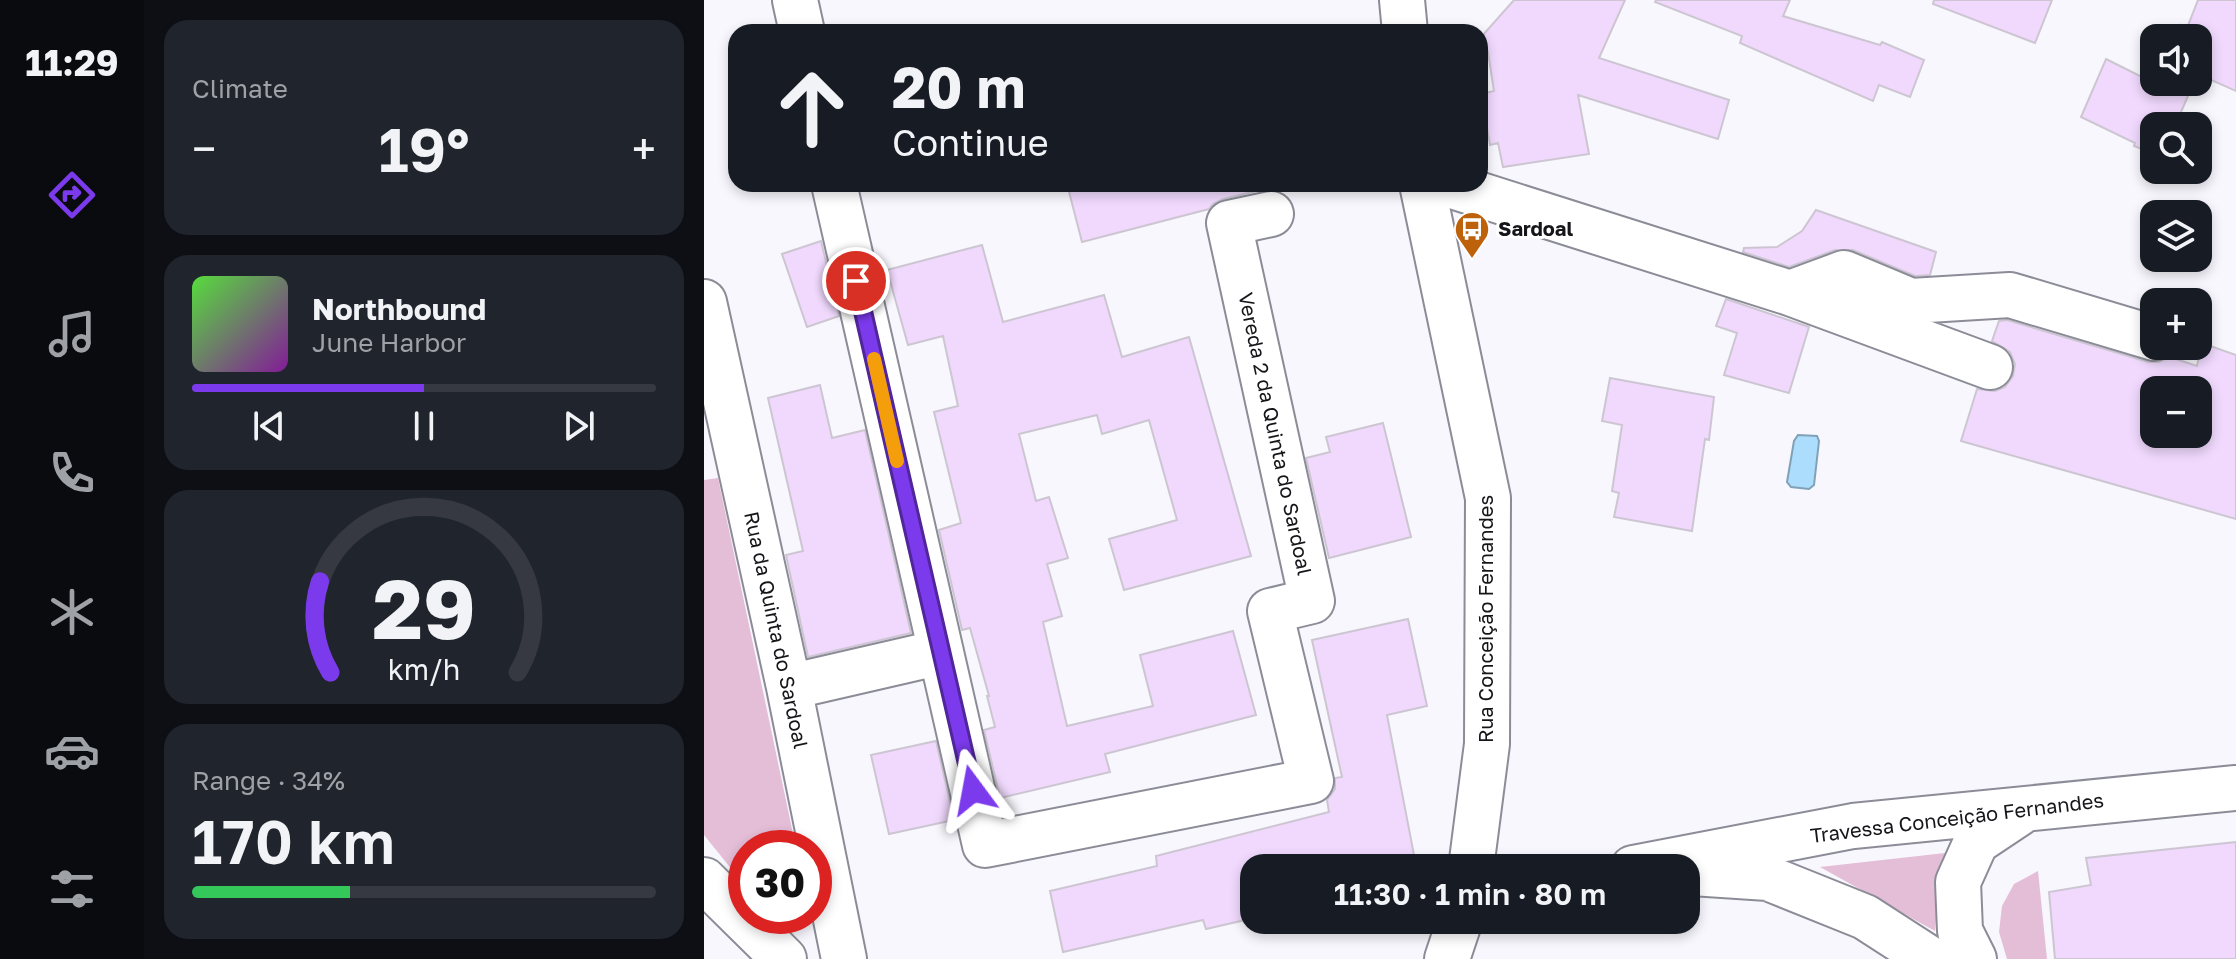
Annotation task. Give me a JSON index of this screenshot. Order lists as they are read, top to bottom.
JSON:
{
  "streets": {
    "street": [
      "Vereda 2 da Quinta do Sardoal",
      "Rua Conceição Fernandes",
      "Rua da Quinta do Sardoal",
      "Travessa Conceição Fernandes"
    ]
  },
  "places": {
    "bus stop": ["Sardoal"]
  },
  "page": {
    "tabs": "11:29",
    "tile": [
      "Climate",
      ["Range · 34%", "170 km"]
    ],
    "map_buttons": ["+", "−"],
    "turn": ["20 m", "Continue"],
    "heat": ["−", "19°", "+"],
    "song": ["Northbound", "June Harbor"],
    "limit": "30",
    "trip": "11:30 · 1 min · 80 m",
    "gauge": ["29", "km/h"]
  }
}
